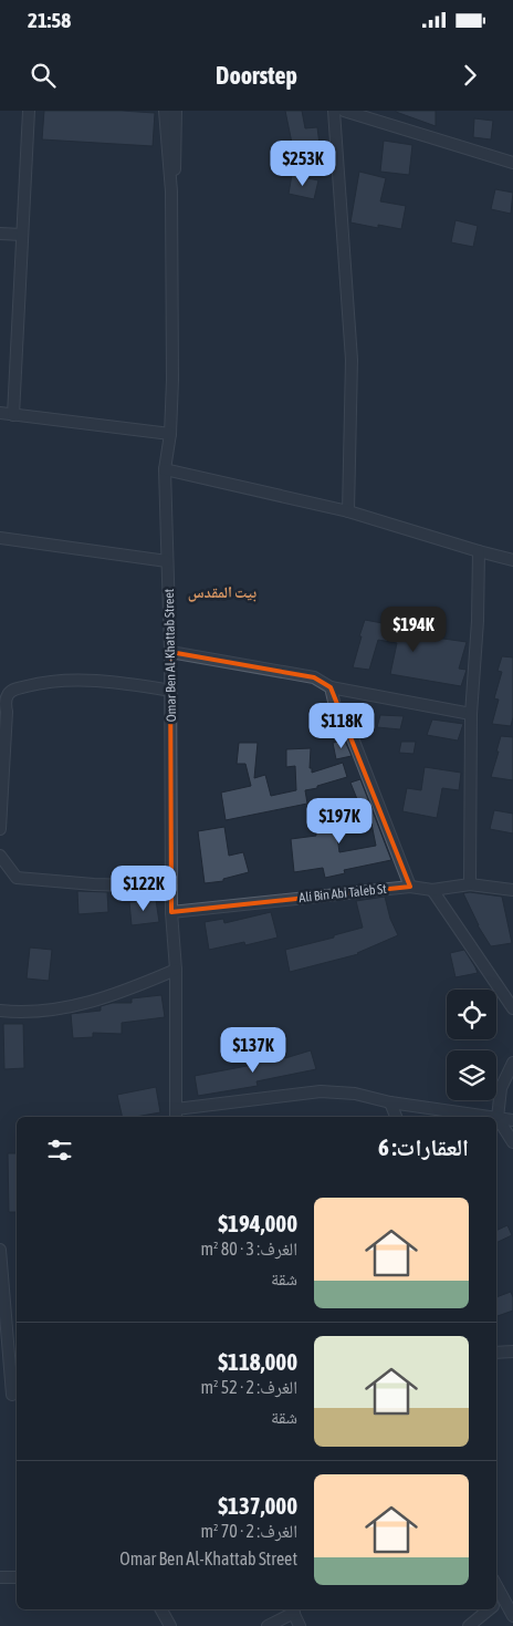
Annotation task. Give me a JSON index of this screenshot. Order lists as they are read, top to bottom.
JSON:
{
  "streets": {
    "street": ["Omar Ben Al-Khattab Street", "Ali Bin Abi Taleb St"]
  },
  "crossings": [
    ["Omar Ben Al-Khattab Street", "Ali Bin Abi Taleb St"]
  ],
  "districts": ["بيت المقدس"],
  "page": {
    "status": "21:58",
    "header": "Doorstep",
    "price": [
      "$253K",
      "$194K",
      "$118K",
      "$197K",
      "$122K",
      "$137K"
    ],
    "heading": "العقارات: 6",
    "list": [
      {
        "name": "$194,000",
        "note": "الغرف: 3 · 80 m² · شقة"
      },
      {
        "name": "$118,000",
        "note": "الغرف: 2 · 52 m² · شقة"
      },
      {
        "name": "$137,000",
        "note": "الغرف: 2 · 70 m² · Omar Ben Al-Khattab Street"
      }
    ]
  }
}
